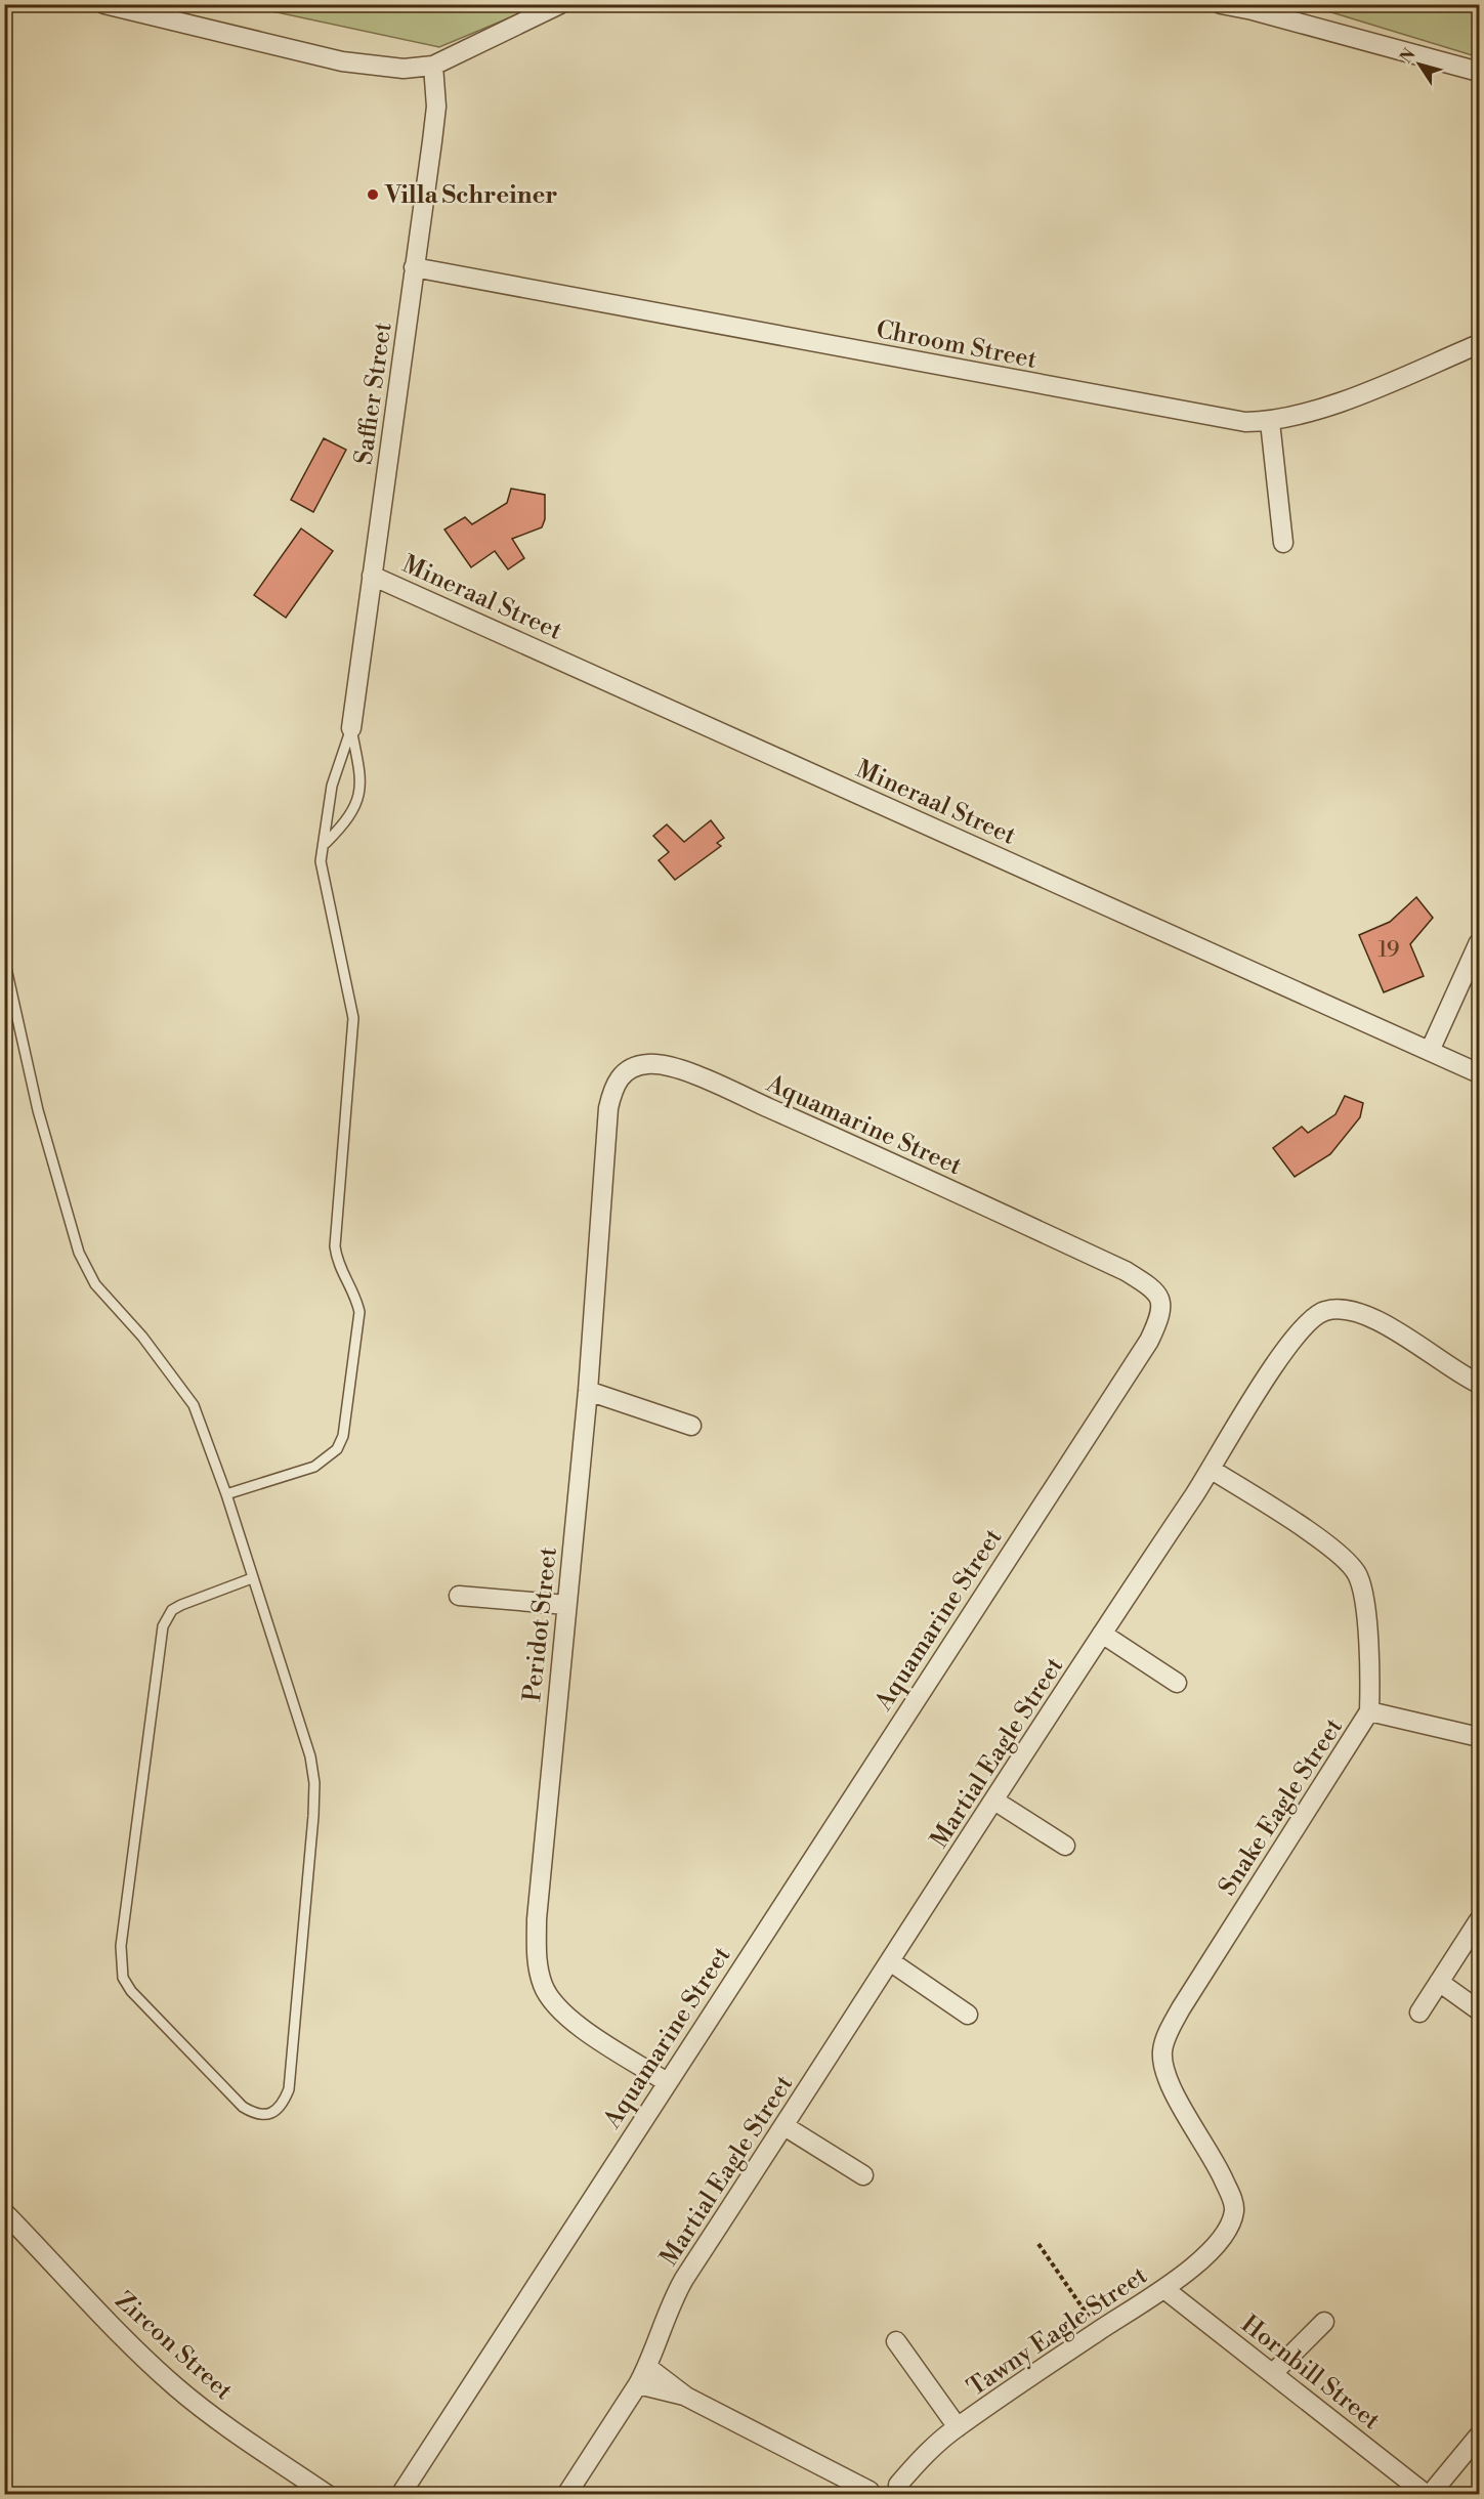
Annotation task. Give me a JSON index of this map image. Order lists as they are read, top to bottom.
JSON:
{
  "streets": {
    "street": [
      "Chroom Street",
      "Saffier Street",
      "Mineraal Street",
      "Aquamarine Street",
      "Peridot Street",
      "Martial Eagle Street",
      "Snake Eagle Street",
      "Tawny Eagle Street",
      "Zircon Street",
      "Hornbill Street"
    ]
  },
  "crossings": [
    ["Chroom Street", "Saffier Street"],
    ["Saffier Street", "Mineraal Street"],
    ["Aquamarine Street", "Peridot Street"],
    ["Martial Eagle Street", "Snake Eagle Street"],
    ["Snake Eagle Street", "Tawny Eagle Street"],
    ["Tawny Eagle Street", "Hornbill Street"]
  ],
  "places": ["Villa Schreiner"],
  "house_numbers": ["19"],
  "north": "top left"
}
